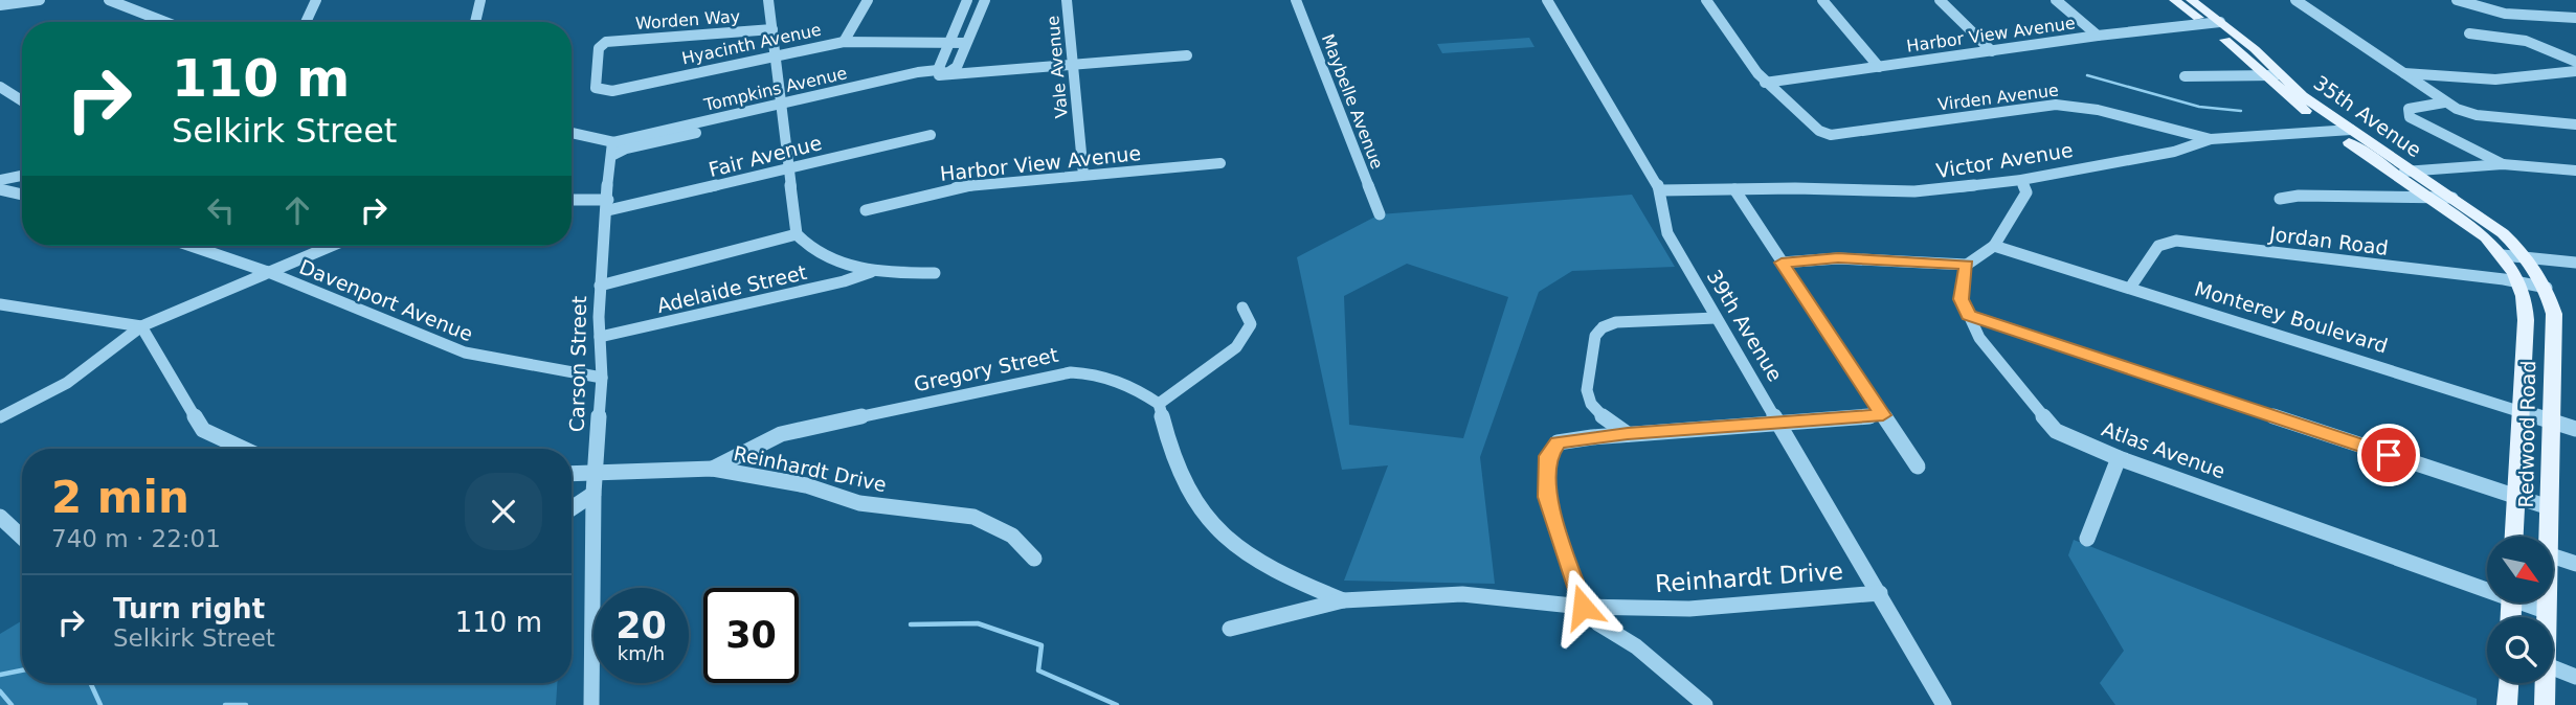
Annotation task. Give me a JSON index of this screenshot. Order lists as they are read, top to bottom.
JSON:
{
  "streets": {
    "main road": ["35th Avenue", "Redwood Road"],
    "street": [
      "Worden Way",
      "Harbor View Avenue",
      "Hyacinth Avenue",
      "Vale Avenue",
      "Tompkins Avenue",
      "Virden Avenue",
      "Maybelle Avenue",
      "Fair Avenue",
      "Victor Avenue",
      "Jordan Road",
      "Adelaide Street",
      "Davenport Avenue",
      "Monterey Boulevard",
      "39th Avenue",
      "Carson Street",
      "Gregory Street",
      "Atlas Avenue",
      "Reinhardt Drive"
    ]
  },
  "crossings": [
    ["Worden Way", "Hyacinth Avenue"],
    ["Harbor View Avenue", "Vale Avenue"],
    ["Harbor View Avenue", "Virden Avenue"],
    ["Harbor View Avenue", "35th Avenue"],
    ["Vale Avenue", "Tompkins Avenue"],
    ["Tompkins Avenue", "Carson Street"],
    ["Virden Avenue", "Victor Avenue"],
    ["35th Avenue", "Victor Avenue"],
    ["35th Avenue", "Redwood Road"],
    ["Fair Avenue", "Carson Street"],
    ["Victor Avenue", "39th Avenue"],
    ["Jordan Road", "Monterey Boulevard"],
    ["Jordan Road", "Redwood Road"],
    ["Adelaide Street", "Carson Street"],
    ["Davenport Avenue", "Carson Street"],
    ["Monterey Boulevard", "Redwood Road"],
    ["39th Avenue", "Reinhardt Drive"],
    ["Carson Street", "Reinhardt Drive"],
    ["Gregory Street", "Reinhardt Drive"],
    ["Redwood Road", "Atlas Avenue"]
  ],
  "north": "bottom right",
  "page": {
    "turn": ["110 m", "Selkirk Street"],
    "heading": ["2 min", "740 m · 22:01"],
    "list": [
      {
        "name": "Turn right",
        "note": "Selkirk Street",
        "value": "110 m"
      }
    ],
    "speed": "20 km/h",
    "limit": "30"
  }
}
